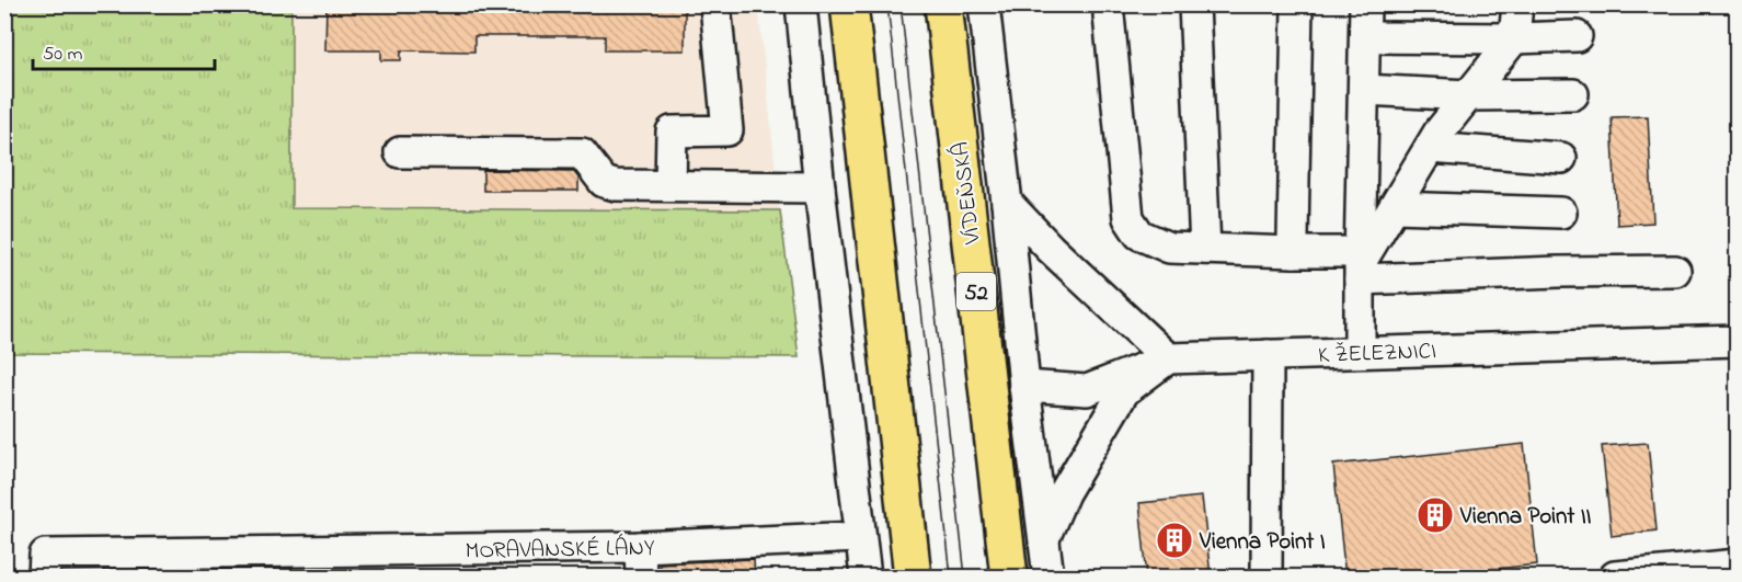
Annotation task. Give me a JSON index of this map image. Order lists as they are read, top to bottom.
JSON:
{
  "streets": {
    "highway": ["VÍDEŇSKÁ", "52"],
    "street": ["K ŽELEZNICI", "MORAVANSKÉ LÁNY"]
  },
  "crossings": [
    ["VÍDEŇSKÁ", "K ŽELEZNICI"]
  ],
  "places": {
    "building": ["Vienna Point II", "Vienna Point I"]
  },
  "scale_bar": "50 m"
}
